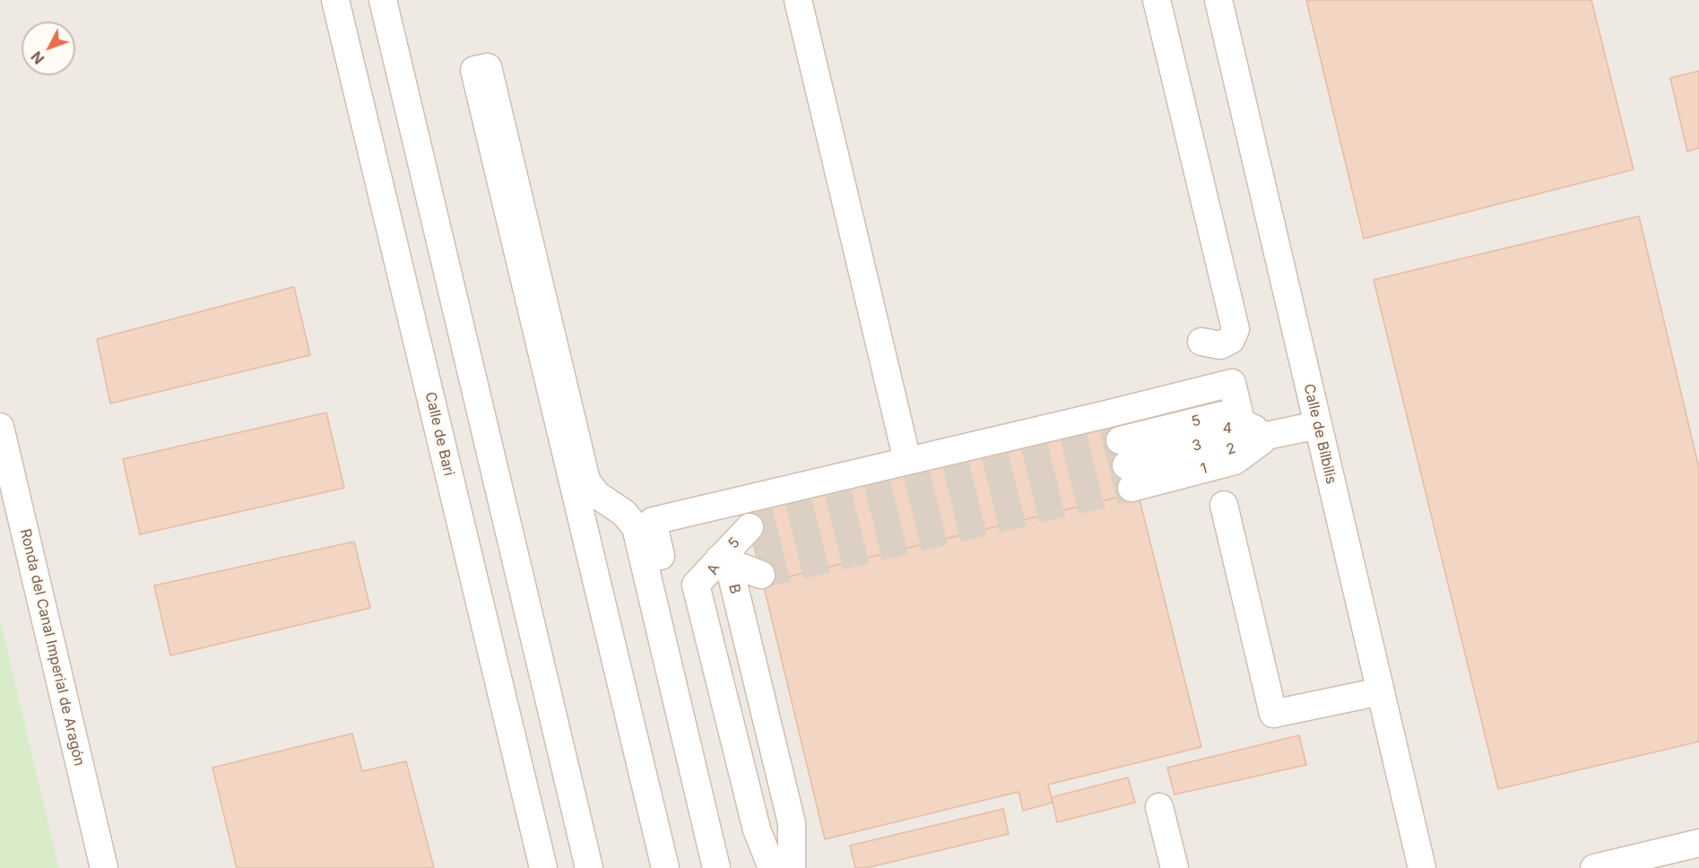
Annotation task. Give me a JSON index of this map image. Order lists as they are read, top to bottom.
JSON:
{
  "streets": {
    "street": [
      "5",
      "4",
      "Calle de Bari",
      "Calle de Bílbilis",
      "1",
      "A",
      "B",
      "Ronda del Canal Imperial de Aragón"
    ]
  },
  "crossings": [
    ["5", "A"],
    ["5", "B"],
    ["4", "1"],
    ["A", "B"]
  ],
  "north": "bottom left"
}
